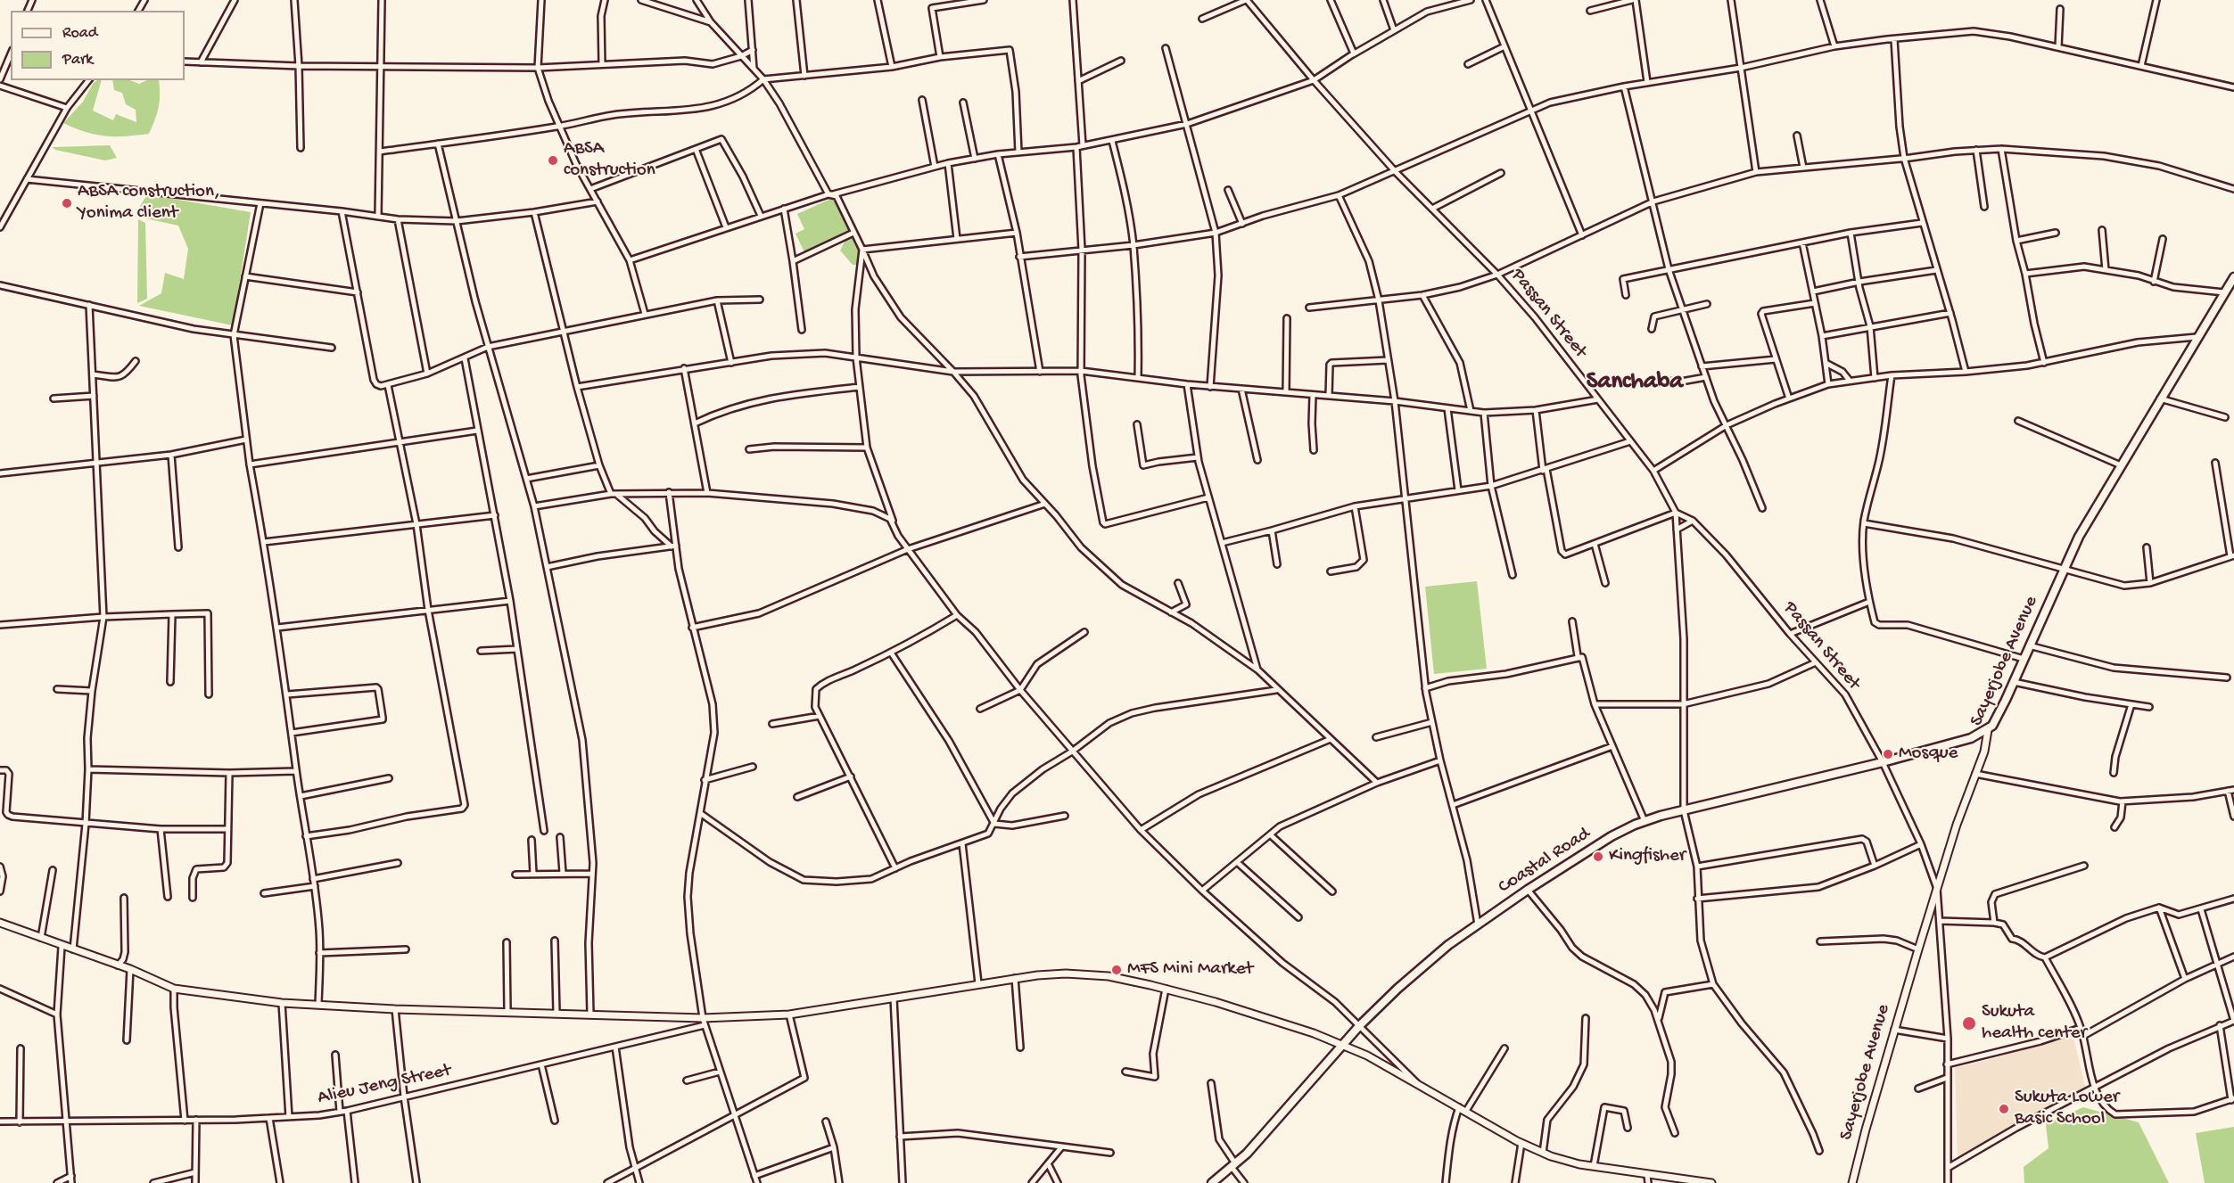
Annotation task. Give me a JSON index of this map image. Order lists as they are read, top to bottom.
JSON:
{
  "streets": {
    "main road": ["Sayerjobe Avenue", "Coastal Road"],
    "street": ["Passan Street", "Alieu Jeng Street"]
  },
  "crossings": [
    ["Passan Street", "Sayerjobe Avenue"],
    ["Passan Street", "Coastal Road"],
    ["Sayerjobe Avenue", "Coastal Road"]
  ],
  "districts": ["Sanchaba"],
  "places": [
    "ABSA construction",
    "ABSA construction, Yonima client",
    "Mosque",
    "Kingfisher",
    "MFS Mini Market",
    "Sukuta health center",
    "Sukuta Lower Basic School"
  ],
  "legend": ["Road", "Park"]
}
